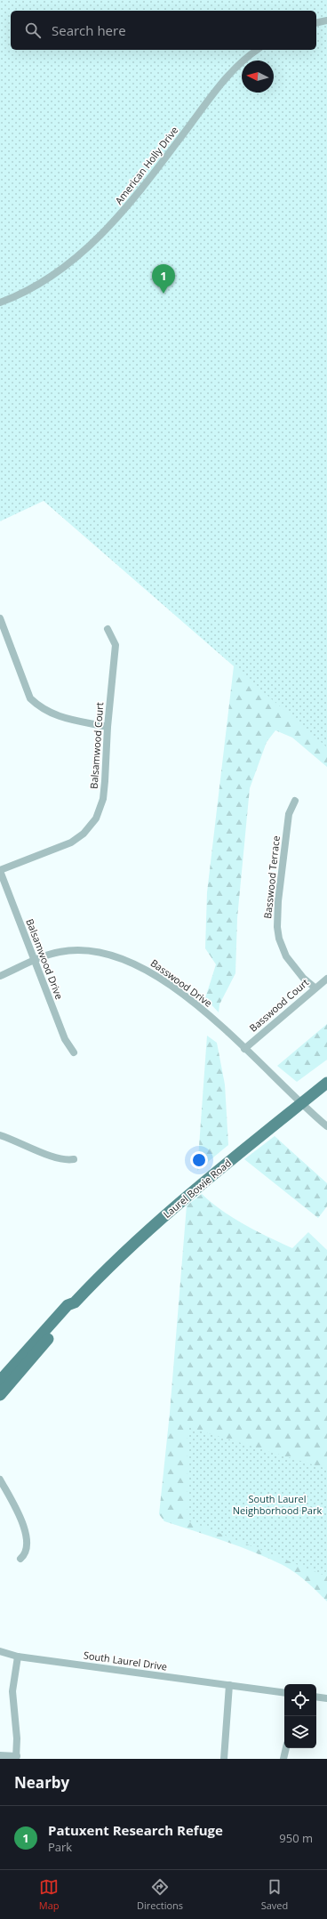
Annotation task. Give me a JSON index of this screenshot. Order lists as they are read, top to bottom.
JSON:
{
  "streets": {
    "main road": ["Laurel Bowie Road"],
    "street": [
      "American Holly Drive",
      "Balsamwood Court",
      "Basswood Terrace",
      "Balsamwood Drive",
      "Basswood Drive",
      "Basswood Court",
      "South Laurel Drive"
    ]
  },
  "crossings": [
    ["Balsamwood Court", "Balsamwood Drive"],
    ["Basswood Terrace", "Basswood Court"],
    ["Balsamwood Drive", "Basswood Drive"],
    ["Basswood Drive", "Basswood Court"],
    ["Basswood Drive", "Laurel Bowie Road"]
  ],
  "parks": ["South Laurel Neighborhood Park"],
  "north": "left",
  "page": {
    "search": "Search here",
    "pins": "1",
    "heading": "Nearby",
    "list": [
      {
        "mark": "1",
        "name": "Patuxent Research Refuge",
        "note": "Park",
        "value": "950 m"
      }
    ],
    "nav": ["Map", "Directions", "Saved"]
  }
}
